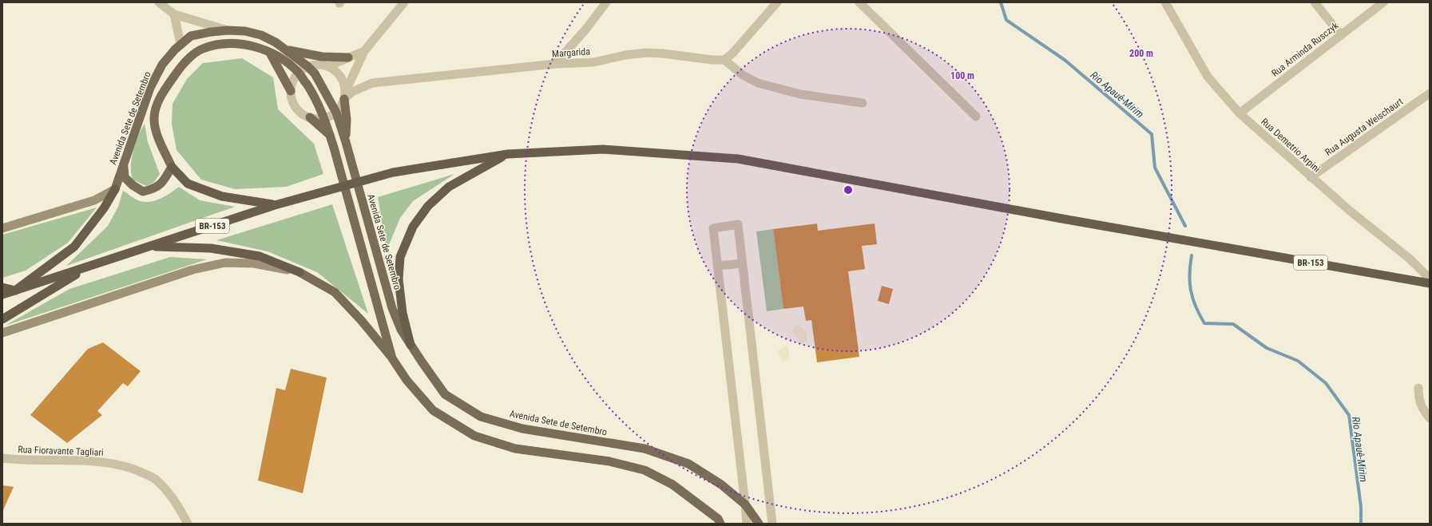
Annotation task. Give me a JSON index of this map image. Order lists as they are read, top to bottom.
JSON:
{
  "streets": {
    "highway": ["BR-153"],
    "main road": ["Avenida Sete de Setembro"],
    "street": [
      "Rua Arminda Rusczyk",
      "Margarida",
      "Rua Augusta Weischaurt",
      "Rua Demetrio Arpini",
      "Rua Fioravante Tagliari"
    ]
  },
  "crossings": [
    ["Rua Arminda Rusczyk", "Rua Demetrio Arpini"],
    ["Rua Augusta Weischaurt", "Rua Demetrio Arpini"]
  ],
  "water": ["Rio Apauê-Mirim"],
  "rings": ["200 m", "100 m"]
}
